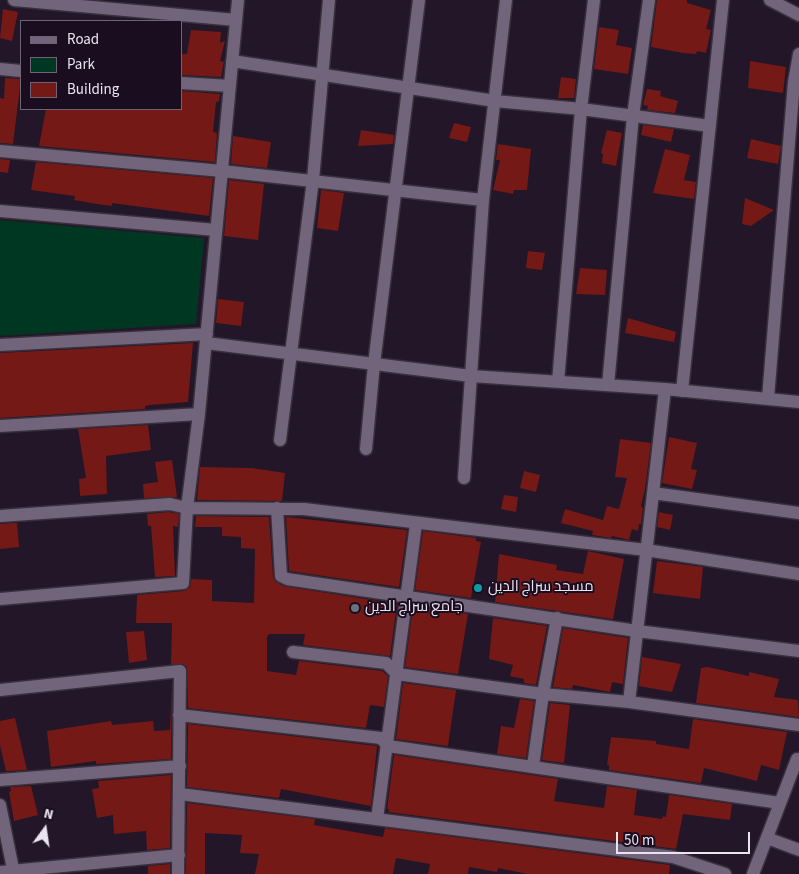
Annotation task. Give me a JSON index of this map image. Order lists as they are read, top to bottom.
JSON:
{
  "places": ["مسجد سراج الدين", "جامع سراج الدين"],
  "legend": ["Road", "Park", "Building"],
  "scale_bar": "50 m",
  "north": "top"
}
